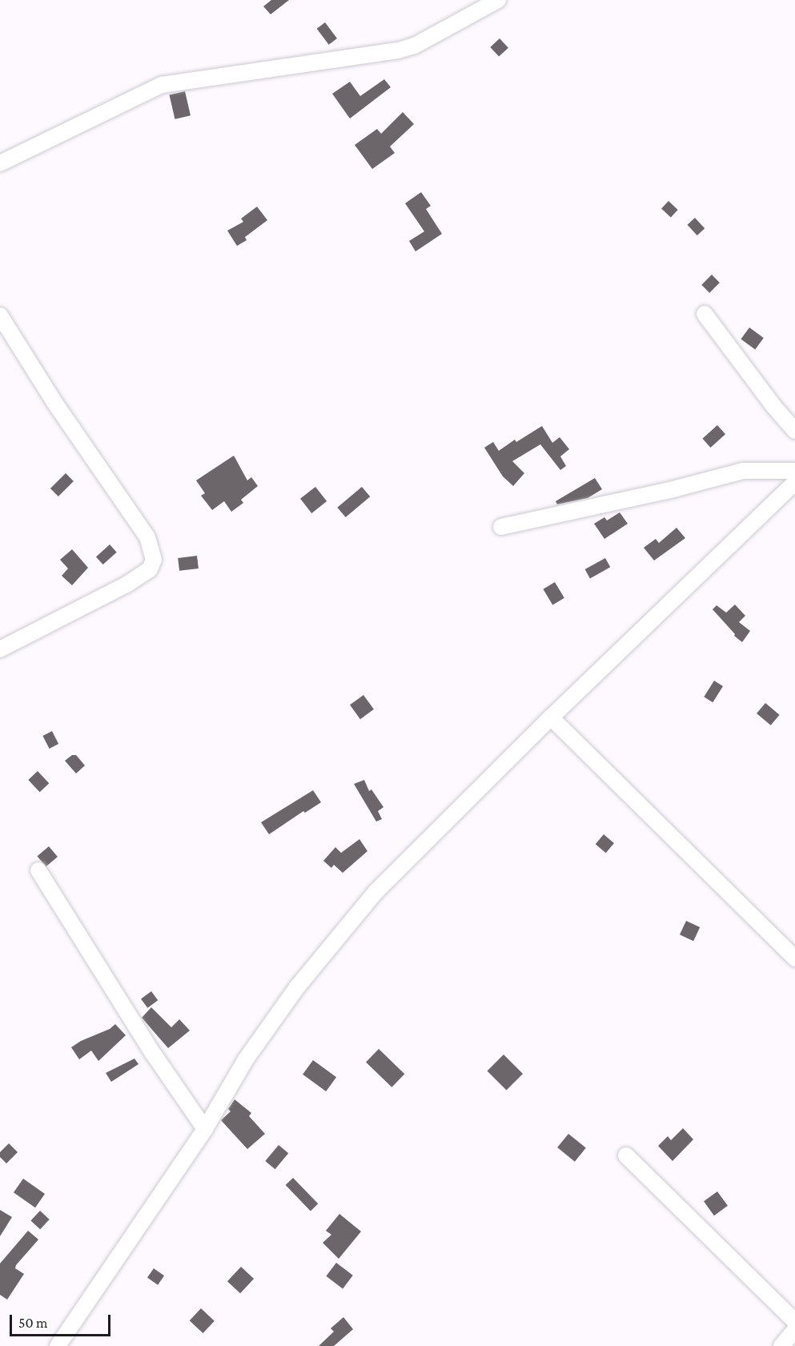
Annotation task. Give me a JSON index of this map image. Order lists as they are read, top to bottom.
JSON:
{
  "scale_bar": "50 m"
}
